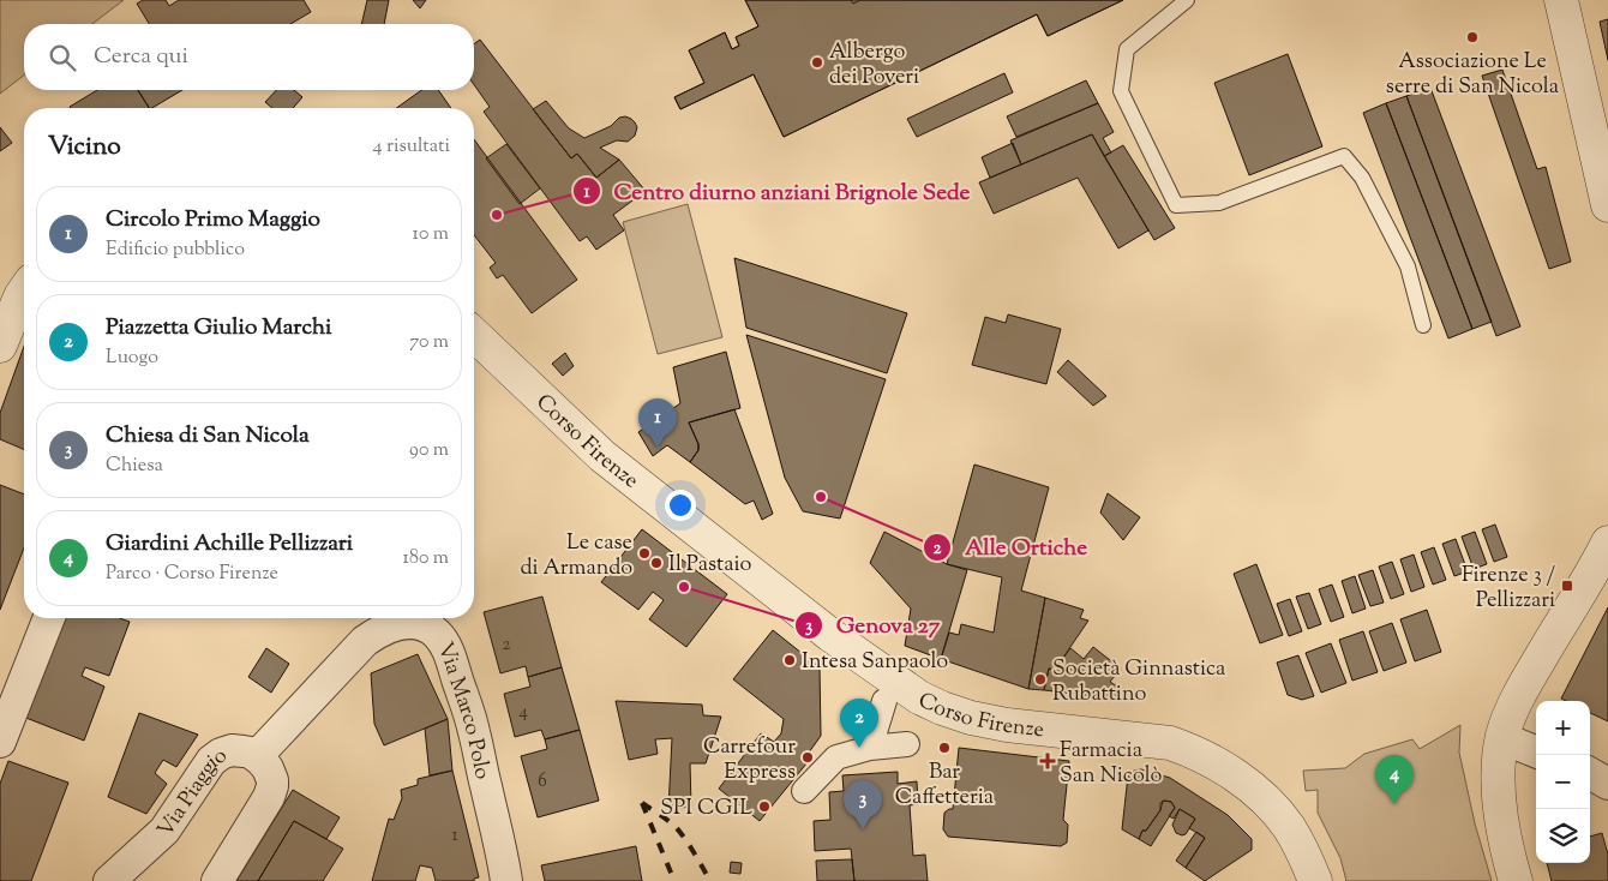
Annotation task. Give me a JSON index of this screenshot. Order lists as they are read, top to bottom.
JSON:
{
  "streets": {
    "street": ["Corso Firenze", "Via Marco Polo", "Via Piaggio"]
  },
  "crossings": [
    ["Via Marco Polo", "Via Piaggio"]
  ],
  "places": {
    "other": [
      "Associazione Le serre di San Nicola",
      "Albergo dei Poveri",
      "Centro diurno anziani Brignole Sede",
      "Alle Ortiche",
      "Le case di Armando",
      "Il Pastaio",
      "Genova 27",
      "Intesa Sanpaolo",
      "Società Ginnastica Rubattino",
      "Bar Caffetteria",
      "Carrefour Express",
      "SPI CGIL"
    ],
    "transit": ["Firenze 3 / Pellizzari"],
    "health": ["Farmacia San Nicolò"]
  },
  "house_numbers": [
    "2",
    "4",
    "6",
    "1"
  ],
  "page": {
    "search": "Cerca qui",
    "heading": ["Vicino", "4 risultati"],
    "list": [
      {
        "mark": "1",
        "name": "Circolo Primo Maggio",
        "note": "Edificio pubblico",
        "value": "10 m"
      },
      {
        "mark": "2",
        "name": "Piazzetta Giulio Marchi",
        "note": "Luogo",
        "value": "70 m"
      },
      {
        "mark": "3",
        "name": "Chiesa di San Nicola",
        "note": "Chiesa",
        "value": "90 m"
      },
      {
        "mark": "4",
        "name": "Giardini Achille Pellizzari",
        "note": "Parco · Corso Firenze",
        "value": "180 m"
      }
    ],
    "pins": [
      "1",
      "2",
      "4",
      "3"
    ],
    "map_buttons": ["+", "−"]
  }
}
